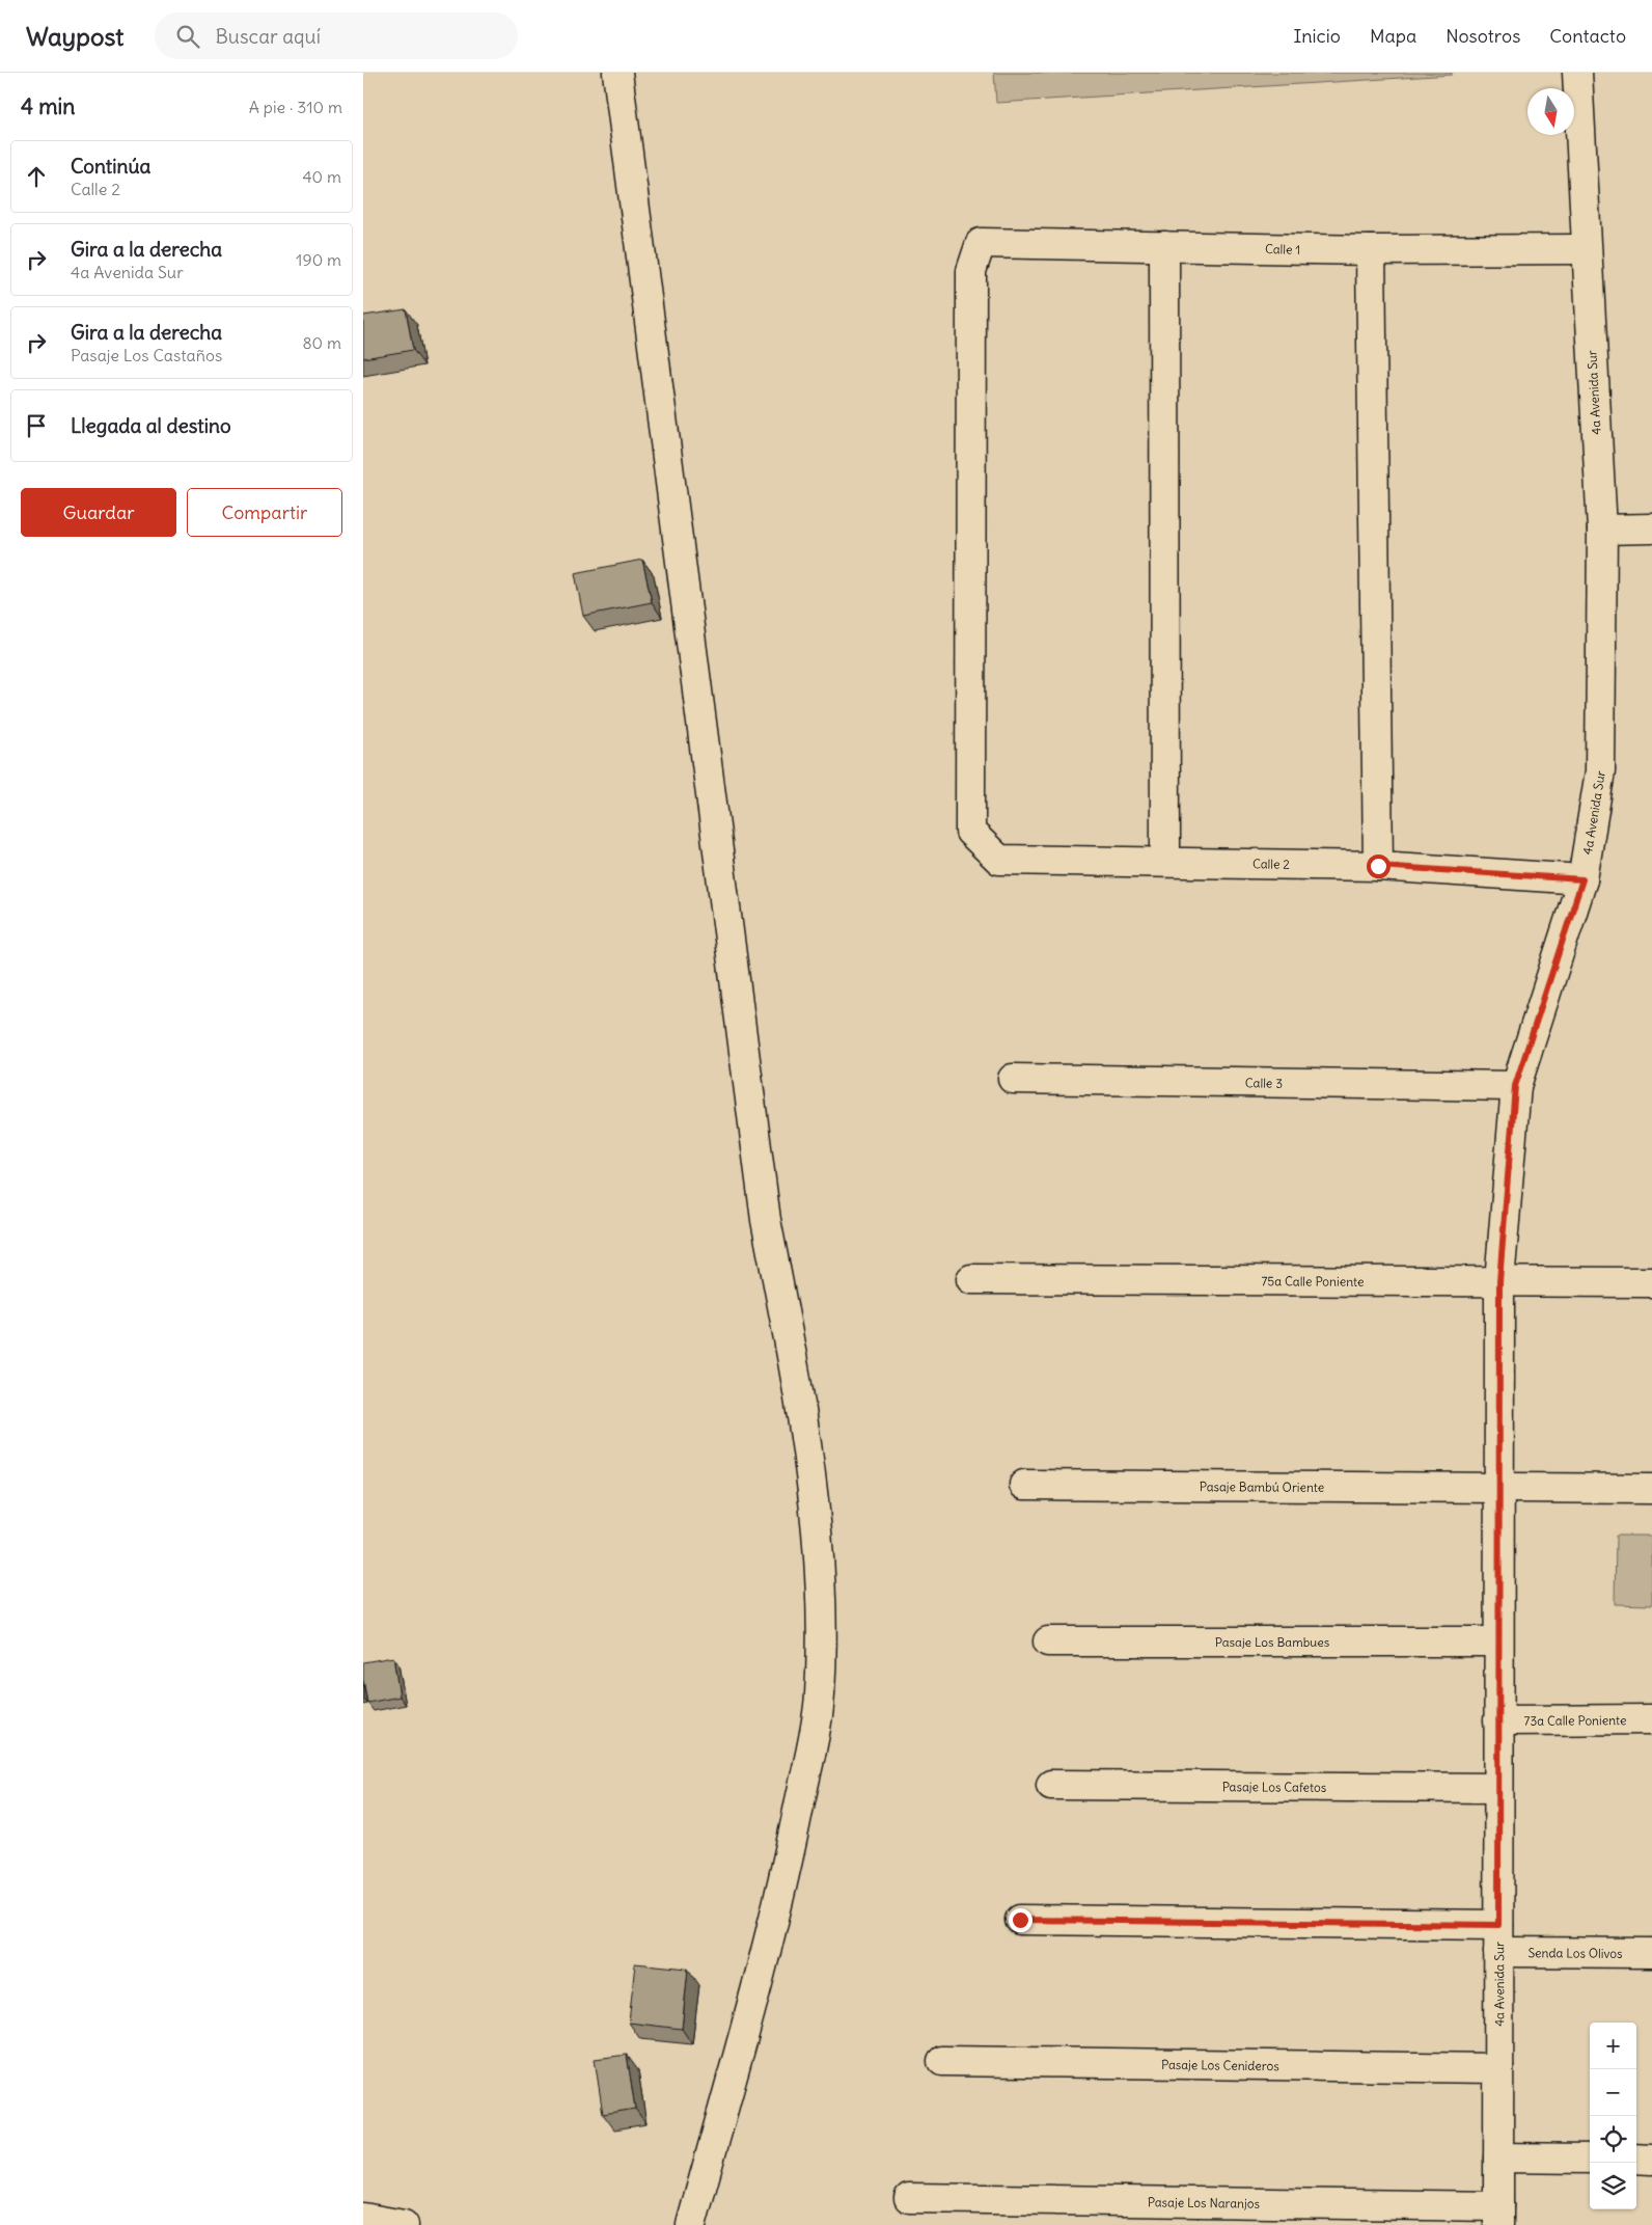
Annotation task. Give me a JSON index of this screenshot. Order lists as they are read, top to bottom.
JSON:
{
  "streets": {
    "street": [
      "Calle 1",
      "4a Avenida Sur",
      "Calle 2",
      "Calle 3",
      "75a Calle Poniente",
      "Pasaje Bambú Oriente",
      "Pasaje Los Bambues",
      "73a Calle Poniente",
      "Pasaje Los Cafetos",
      "Senda Los Olivos",
      "Pasaje Los Cenideros",
      "Pasaje Los Naranjos"
    ]
  },
  "crossings": [
    ["Calle 1", "4a Avenida Sur"],
    ["Calle 1", "Calle 2"],
    ["4a Avenida Sur", "Calle 2"],
    ["4a Avenida Sur", "Calle 3"],
    ["4a Avenida Sur", "75a Calle Poniente"],
    ["4a Avenida Sur", "Pasaje Bambú Oriente"],
    ["4a Avenida Sur", "Pasaje Los Bambues"],
    ["4a Avenida Sur", "73a Calle Poniente"],
    ["4a Avenida Sur", "Pasaje Los Cafetos"],
    ["4a Avenida Sur", "Senda Los Olivos"],
    ["4a Avenida Sur", "Pasaje Los Cenideros"],
    ["4a Avenida Sur", "Pasaje Los Naranjos"]
  ],
  "north": "bottom",
  "page": {
    "header": "Waypost",
    "search": "Buscar aquí",
    "nav": [
      "Inicio",
      "Mapa",
      "Nosotros",
      "Contacto"
    ],
    "heading": ["4 min", "A pie · 310 m"],
    "list": [
      ["Continúa", "Calle 2", "40 m"],
      ["Gira a la derecha", "4a Avenida Sur", "190 m"],
      ["Gira a la derecha", "Pasaje Los Castaños", "80 m"],
      "Llegada al destino"
    ],
    "buttons": ["Guardar", "Compartir"],
    "map_buttons": ["+", "−"]
  }
}
